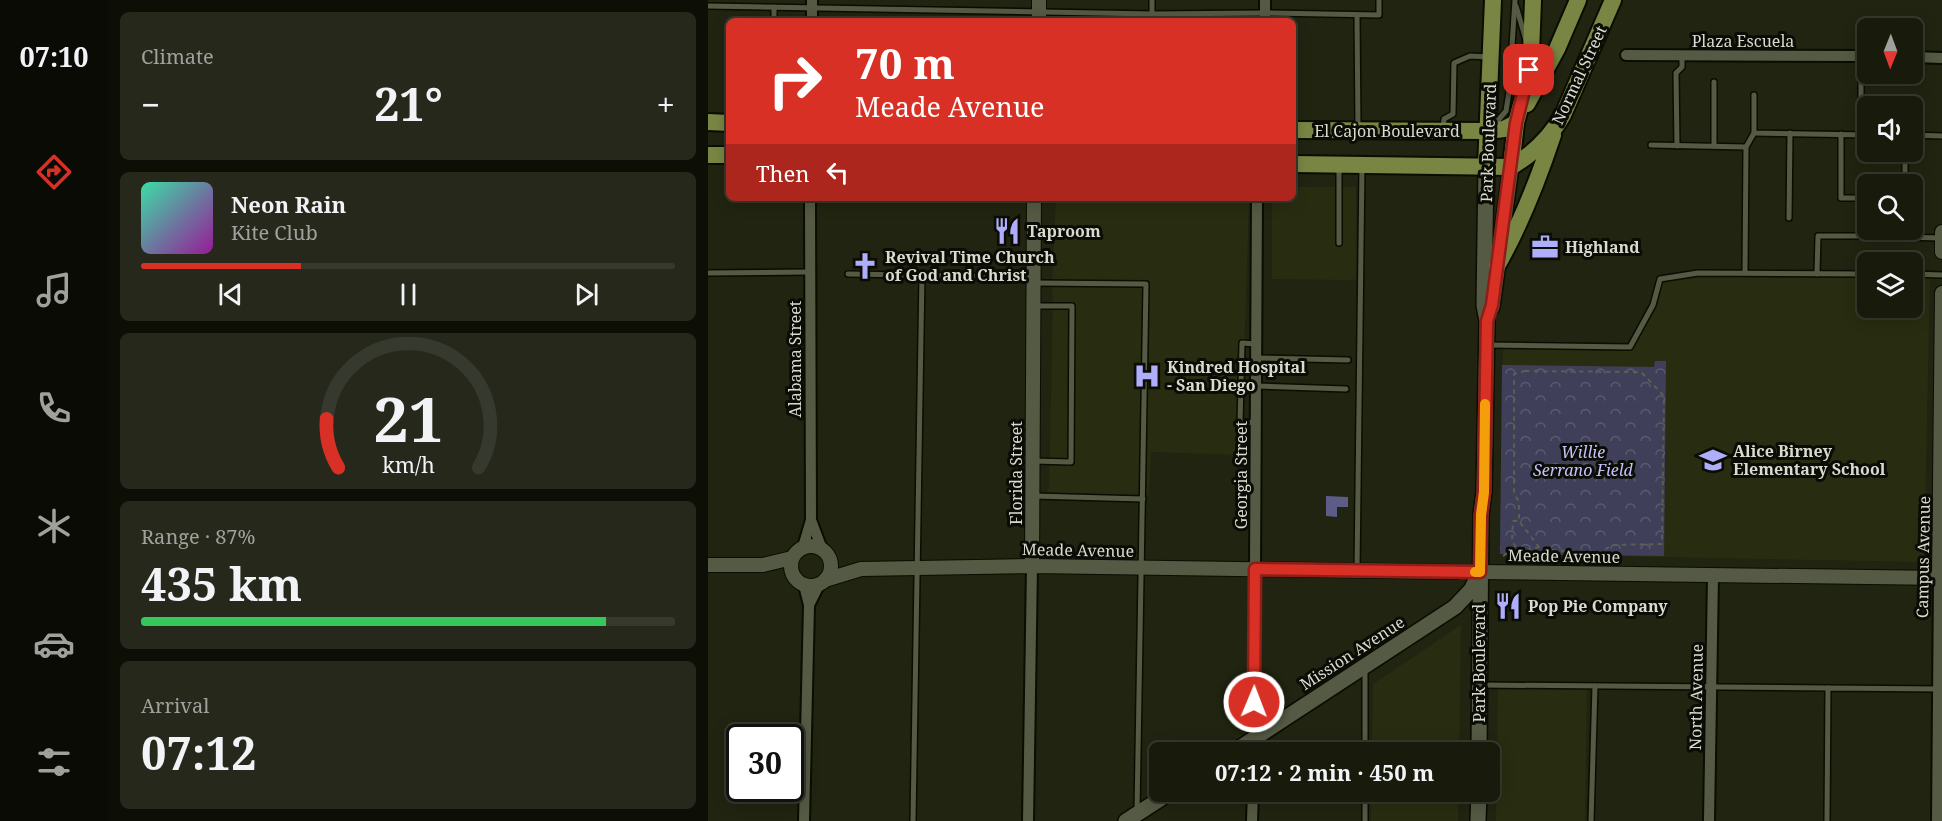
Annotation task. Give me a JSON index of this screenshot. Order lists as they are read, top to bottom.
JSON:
{
  "streets": {
    "main road": [
      "Normal Street",
      "El Cajon Boulevard",
      "Park Boulevard",
      "Mission Avenue"
    ],
    "street": [
      "Plaza Escuela",
      "Alabama Street",
      "Florida Street",
      "Georgia Street",
      "Meade Avenue",
      "Campus Avenue",
      "North Avenue"
    ]
  },
  "crossings": [
    ["Normal Street", "El Cajon Boulevard"],
    ["Normal Street", "Park Boulevard"],
    ["El Cajon Boulevard", "Park Boulevard"],
    ["Park Boulevard", "Meade Avenue"],
    ["Park Boulevard", "Mission Avenue"],
    ["Alabama Street", "Meade Avenue"],
    ["Florida Street", "Meade Avenue"],
    ["Georgia Street", "Meade Avenue"],
    ["Meade Avenue", "Campus Avenue"],
    ["Meade Avenue", "Mission Avenue"],
    ["Meade Avenue", "North Avenue"]
  ],
  "parks": ["Willie Serrano Field"],
  "places": {
    "restaurant": ["Taproom", "Pop Pie Company"],
    "office": ["Highland"],
    "church": ["Revival Time Church of God and Christ"],
    "hospital": ["Kindred Hospital - San Diego"],
    "school or university": ["Alice Birney Elementary School"]
  },
  "north": "bottom",
  "page": {
    "tabs": "07:10",
    "tile": [
      "Climate",
      ["Range · 87%", "435 km"],
      ["Arrival", "07:12"]
    ],
    "turn": ["70 m", "Meade Avenue"],
    "heat": ["−", "21°", "+"],
    "then": "Then",
    "song": ["Neon Rain", "Kite Club"],
    "limit": "30",
    "trip": "07:12 · 2 min · 450 m",
    "gauge": ["21", "km/h"]
  }
}
